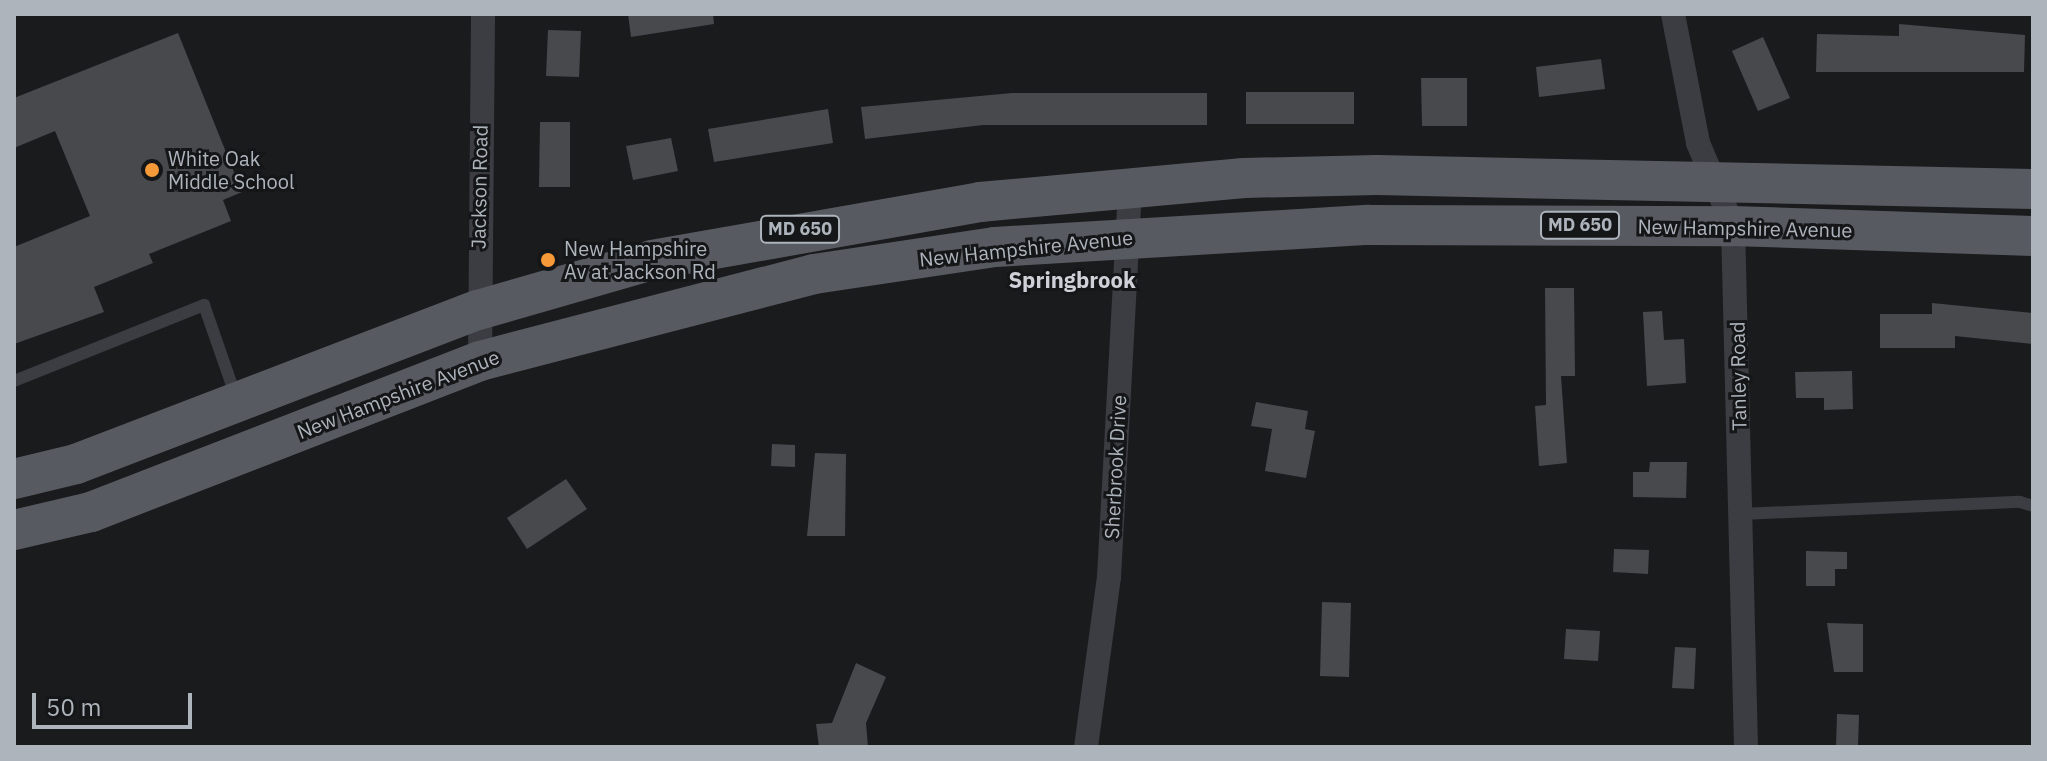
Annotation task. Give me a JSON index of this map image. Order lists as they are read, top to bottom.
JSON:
{
  "streets": {
    "main road": ["MD 650", "New Hampshire Avenue"],
    "street": ["Jackson Road", "Tanley Road", "Sherbrook Drive"]
  },
  "crossings": [
    ["Jackson Road", "MD 650"],
    ["Jackson Road", "New Hampshire Avenue"],
    ["MD 650", "Tanley Road"],
    ["MD 650", "Sherbrook Drive"],
    ["New Hampshire Avenue", "Tanley Road"],
    ["New Hampshire Avenue", "Sherbrook Drive"]
  ],
  "districts": ["Springbrook"],
  "places": ["White Oak Middle School", "New Hampshire Av at Jackson Rd"],
  "scale_bar": "50 m"
}
